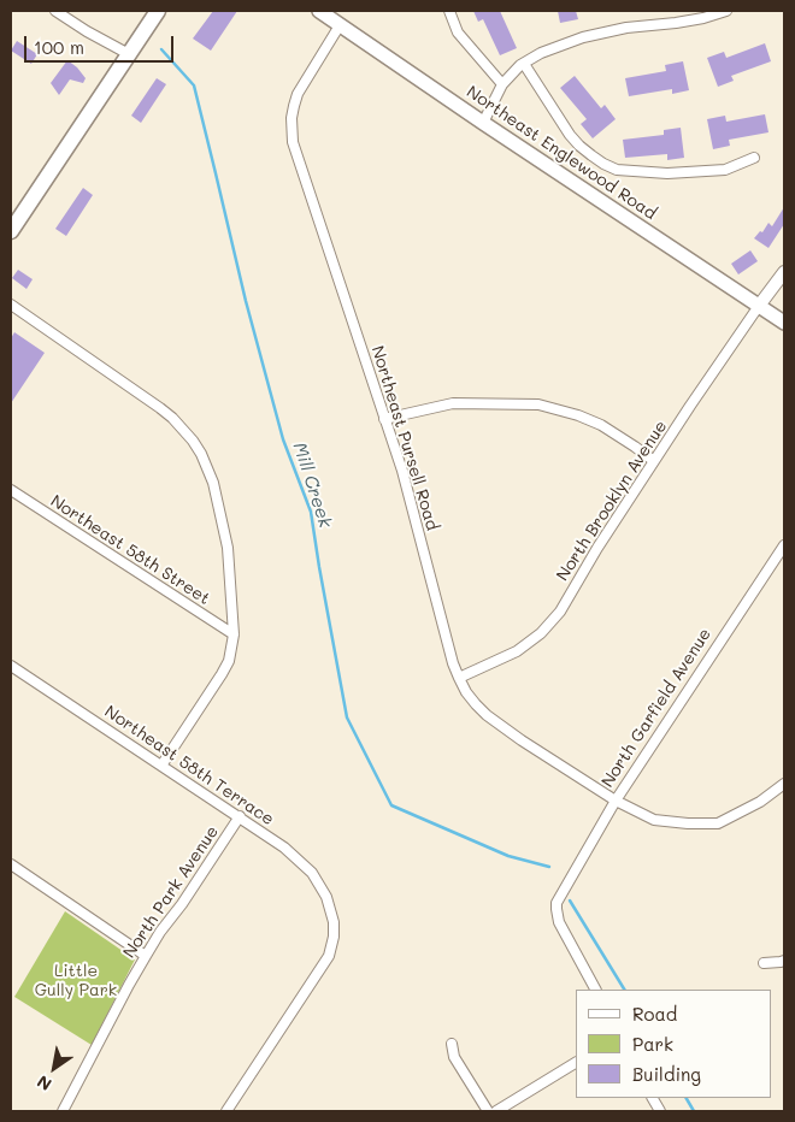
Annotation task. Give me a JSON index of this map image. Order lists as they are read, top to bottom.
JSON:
{
  "streets": {
    "main road": ["Northeast Englewood Road"],
    "street": [
      "Northeast Pursell Road",
      "North Brooklyn Avenue",
      "Northeast 58th Street",
      "North Garfield Avenue",
      "Northeast 58th Terrace",
      "North Park Avenue"
    ]
  },
  "crossings": [
    ["Northeast Englewood Road", "Northeast Pursell Road"],
    ["Northeast Englewood Road", "North Brooklyn Avenue"],
    ["Northeast Pursell Road", "North Brooklyn Avenue"],
    ["Northeast Pursell Road", "North Garfield Avenue"],
    ["Northeast 58th Terrace", "North Park Avenue"]
  ],
  "water": ["Mill Creek"],
  "parks": ["Little Gully Park"],
  "legend": ["Road", "Park", "Building"],
  "scale_bar": "100 m",
  "north": "bottom left"
}
